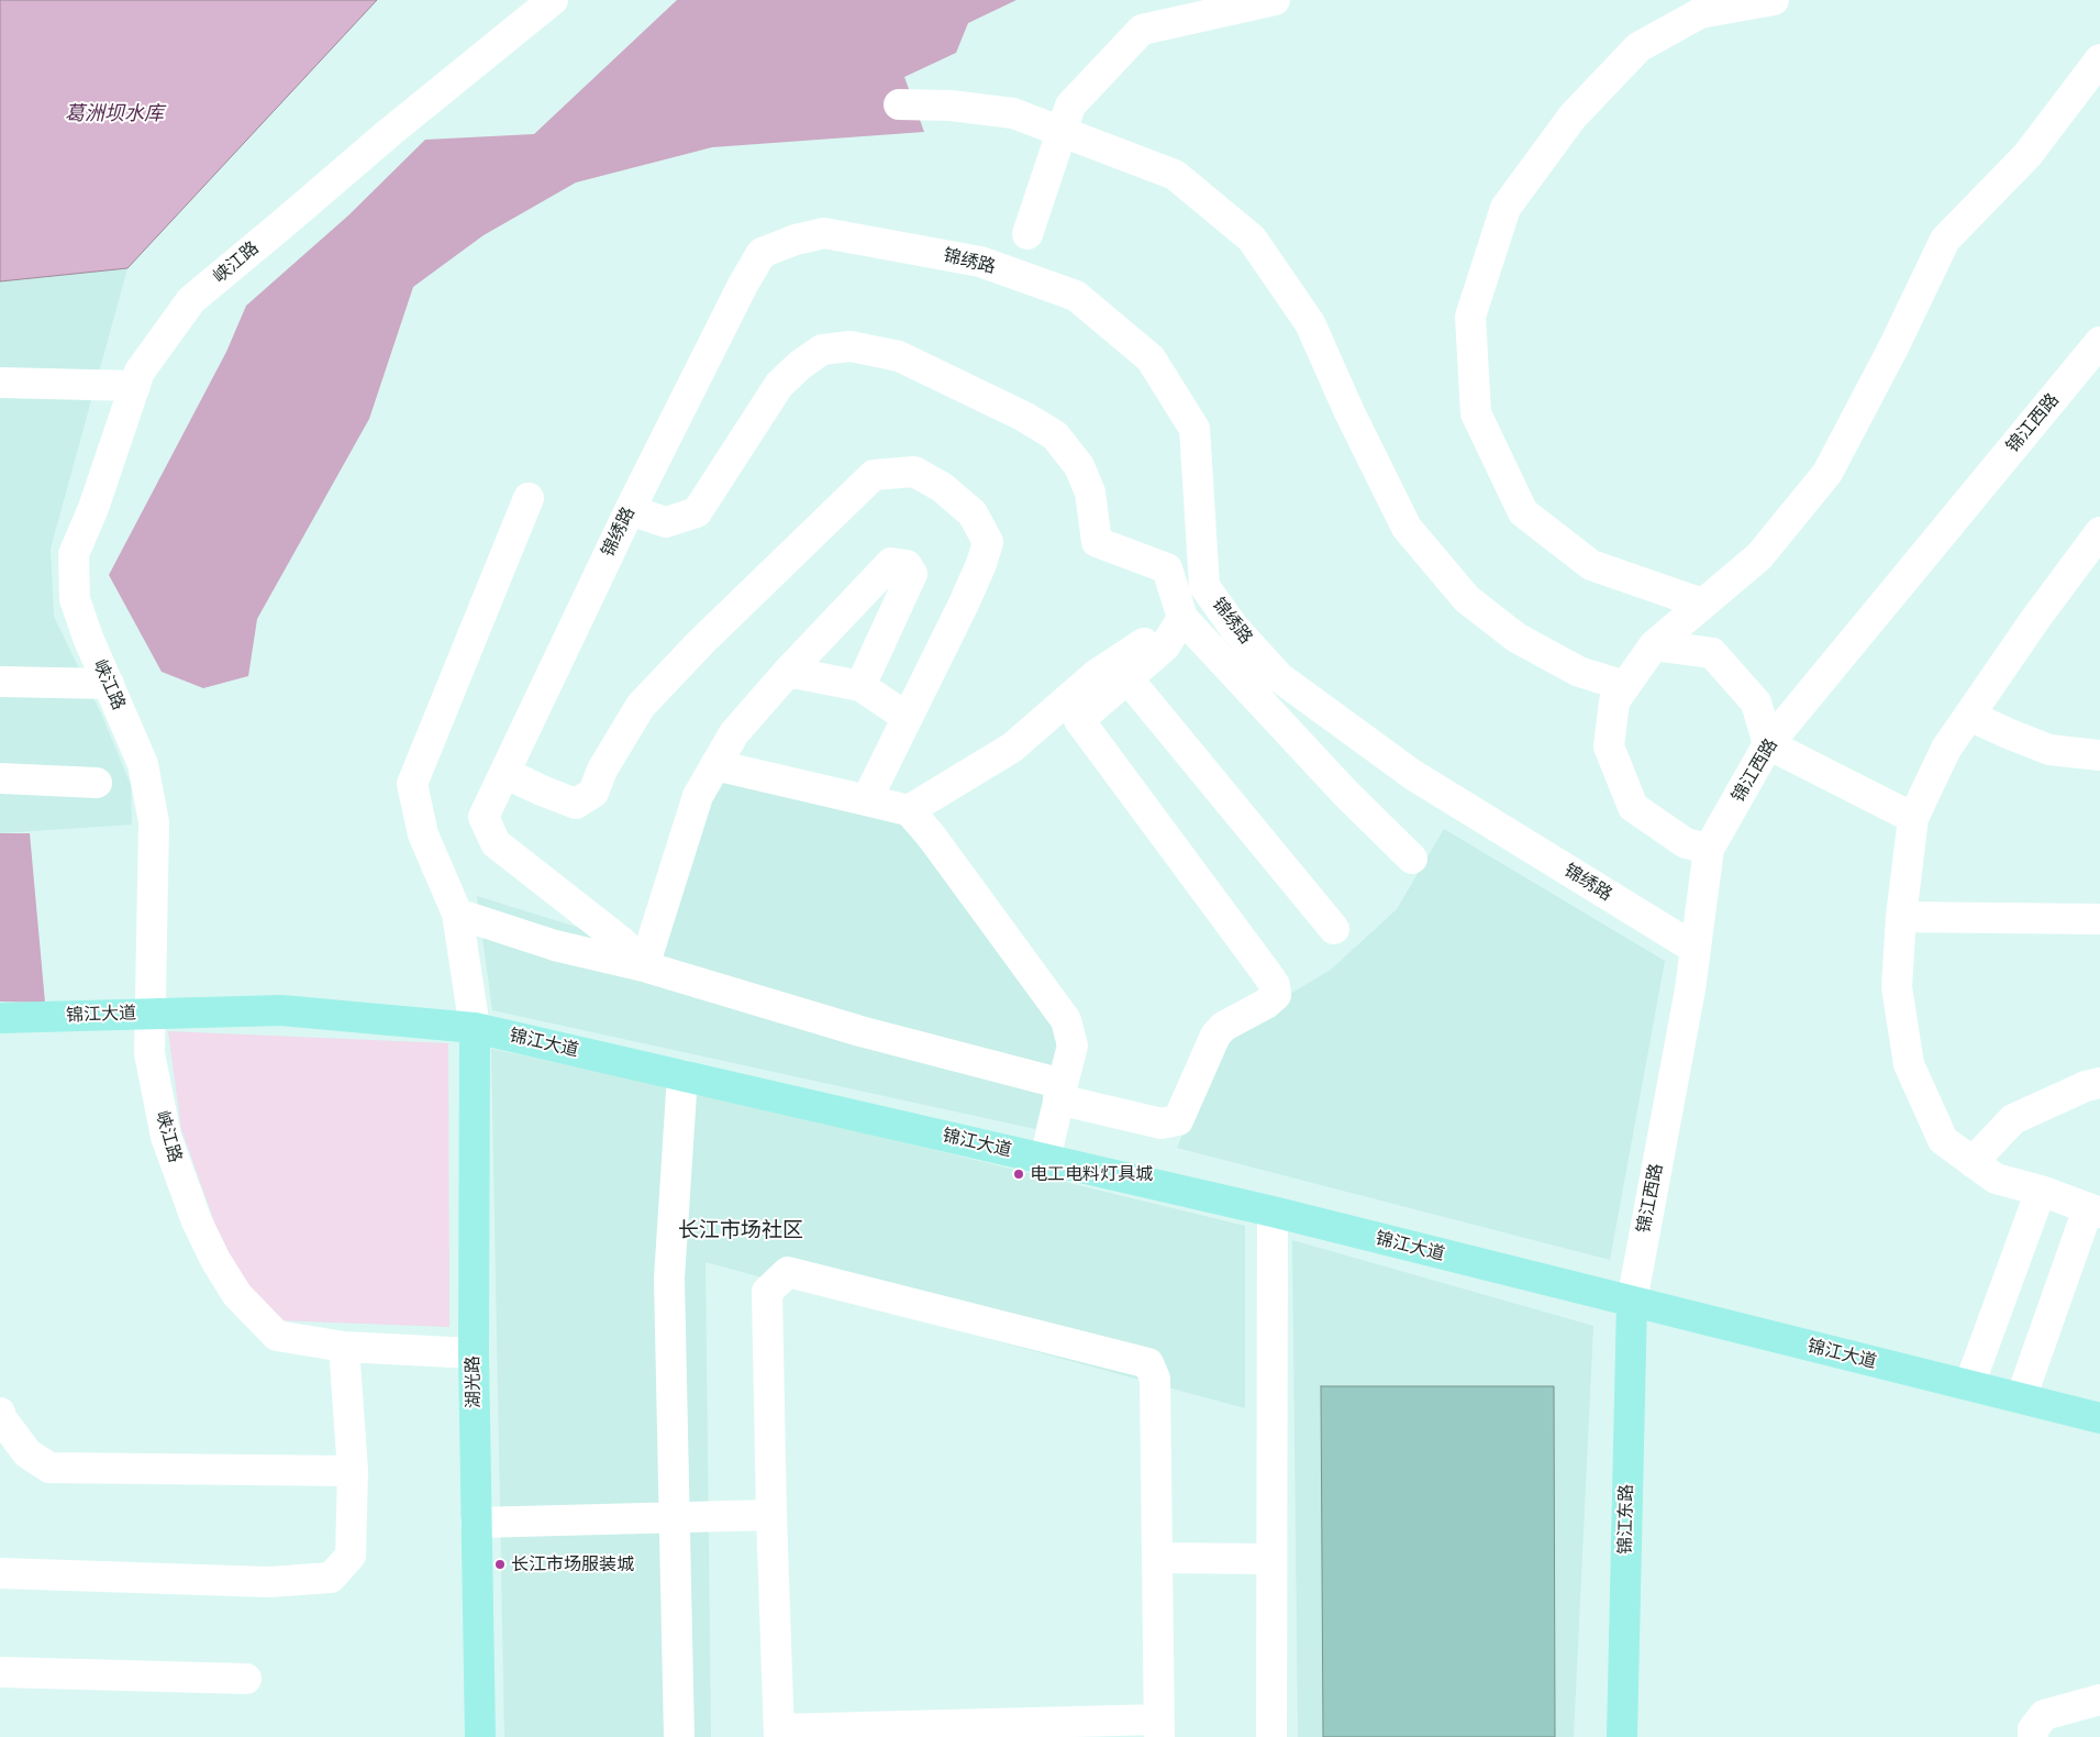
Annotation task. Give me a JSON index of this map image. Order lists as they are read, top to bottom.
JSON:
{
  "streets": {
    "main road": ["锦江大道", "湖光路", "锦江东路"],
    "street": ["锦绣路", "峡江路", "锦江西路"]
  },
  "crossings": [
    ["锦绣路", "锦江西路"],
    ["峡江路", "湖光路"],
    ["锦江西路", "锦江大道"],
    ["锦江西路", "锦江东路"],
    ["锦江大道", "湖光路"],
    ["锦江大道", "锦江东路"]
  ],
  "districts": ["长江市场社区"],
  "water": ["葛洲坝水库"],
  "places": ["电工电料灯具城", "长江市场服装城"]
}
